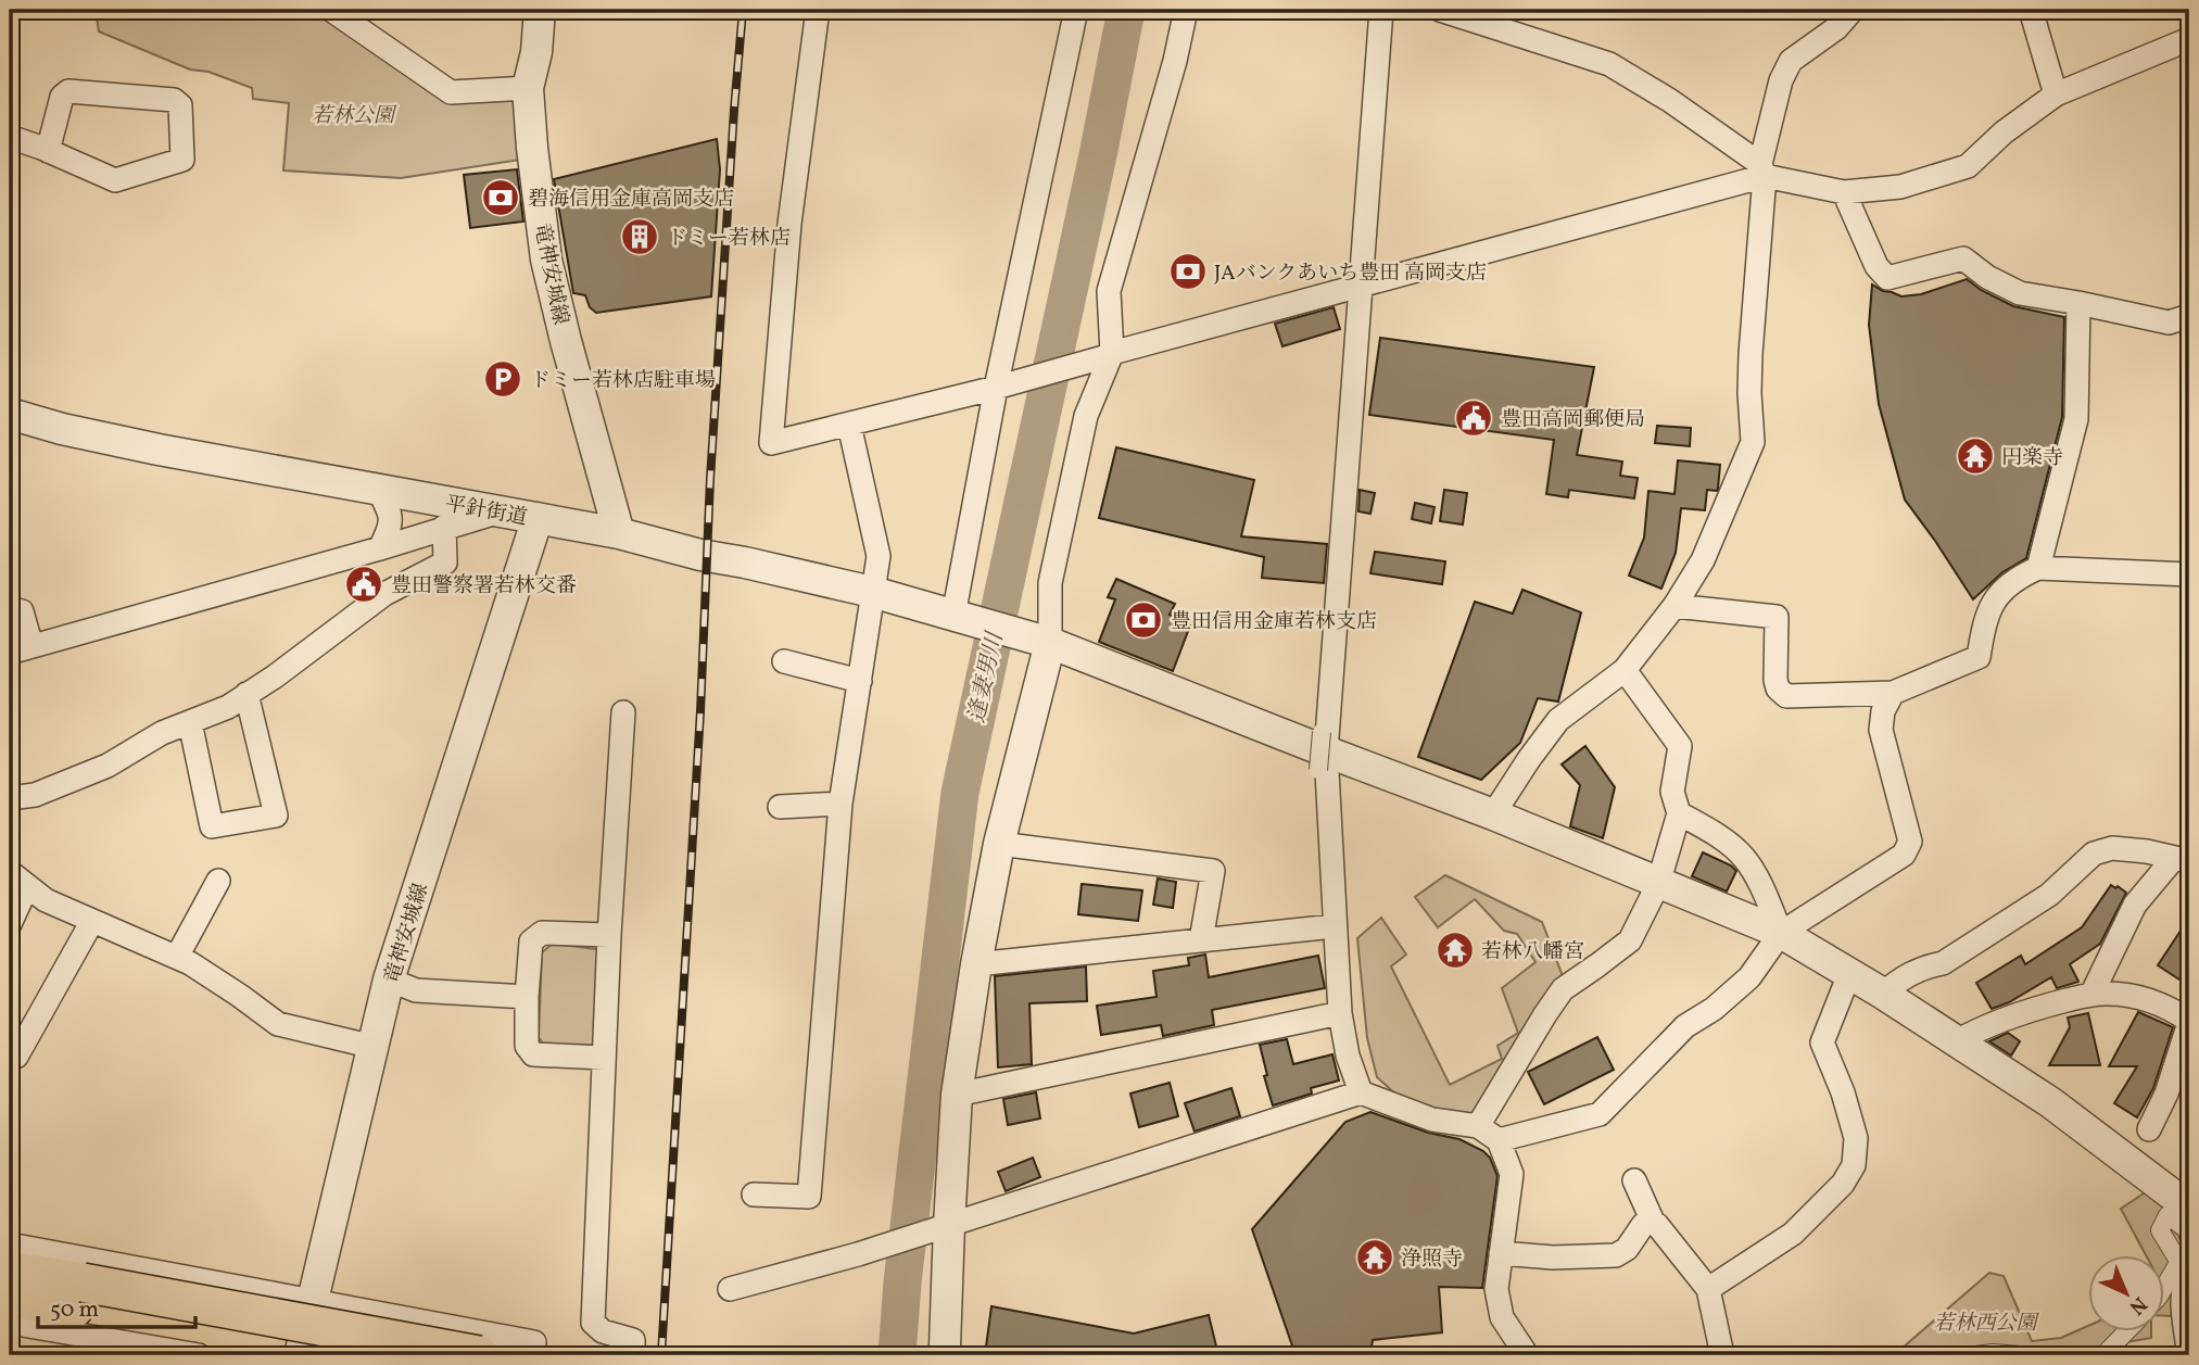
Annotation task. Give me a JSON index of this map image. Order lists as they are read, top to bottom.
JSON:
{
  "streets": {
    "street": ["竜神安城線", "平針街道"]
  },
  "crossings": [
    ["竜神安城線", "平針街道"]
  ],
  "water": ["逢妻男川"],
  "parks": ["若林公園", "若林西公園"],
  "places": {
    "bank": ["碧海信用金庫高岡支店", "JAバンクあいち豊田 高岡支店", "豊田信用金庫若林支店"],
    "building": ["ドミー若林店"],
    "parking": ["ドミー若林店駐車場"],
    "public building": ["豊田高岡郵便局", "豊田警察署若林交番"],
    "temple": ["円楽寺", "若林八幡宮", "浄照寺"]
  },
  "scale_bar": "50 m",
  "north": "bottom right"
}
